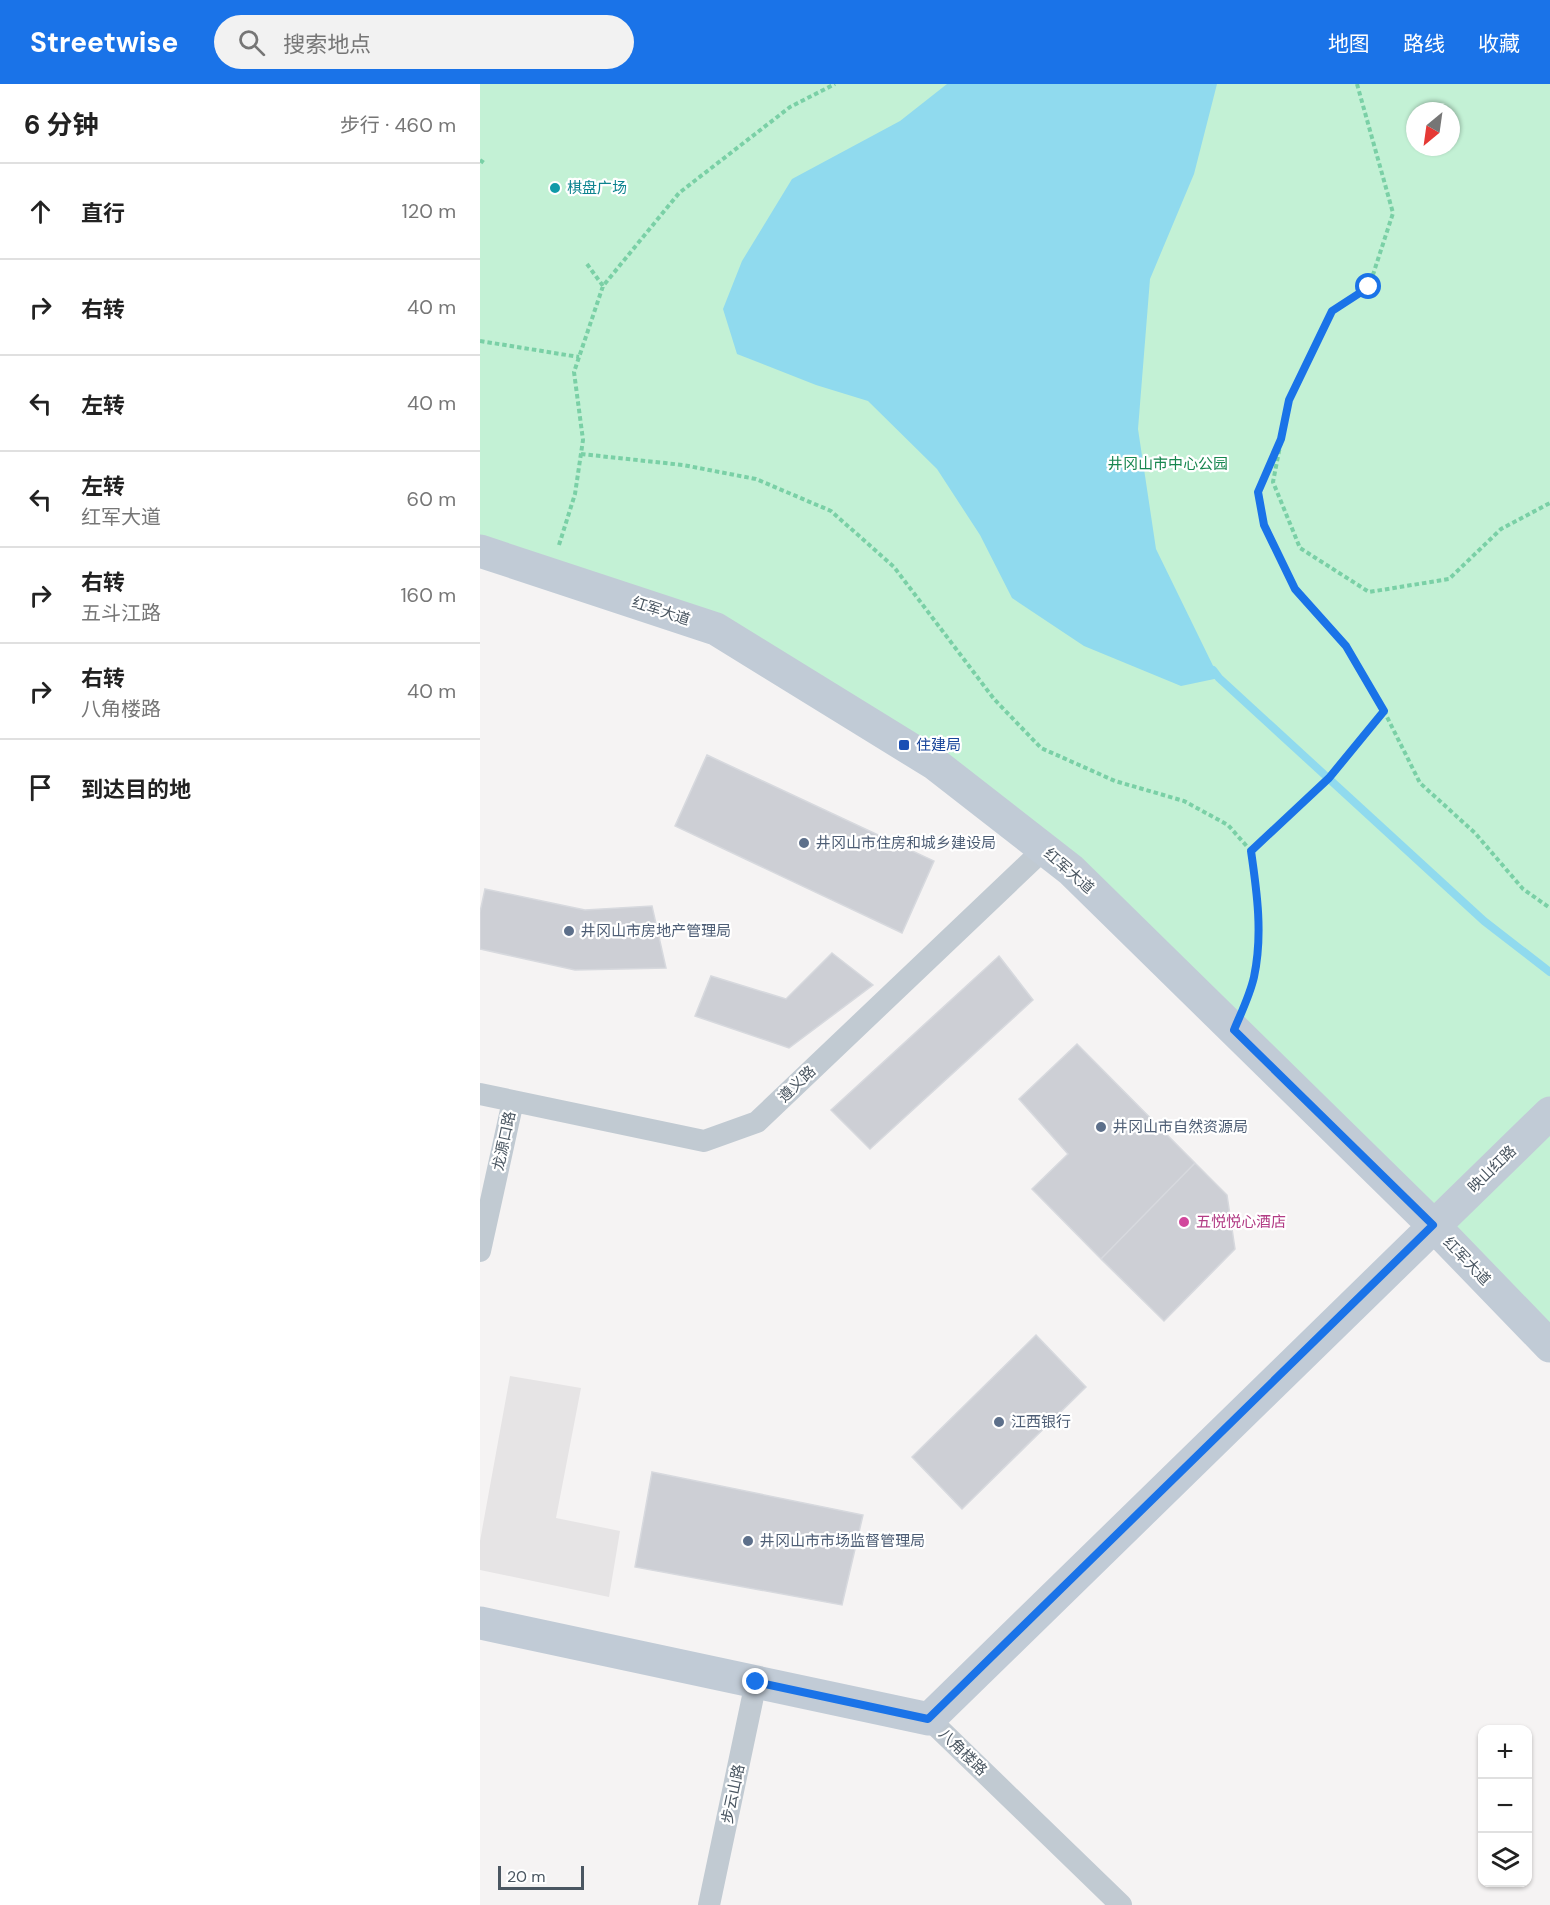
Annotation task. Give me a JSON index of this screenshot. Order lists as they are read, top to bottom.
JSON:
{
  "streets": {
    "main road": ["红军大道", "映山红路", "八角楼路"],
    "street": ["遵义路", "龙源口路", "步云山路"]
  },
  "crossings": [
    ["红军大道", "遵义路"],
    ["红军大道", "映山红路"],
    ["遵义路", "龙源口路"],
    ["映山红路", "八角楼路"],
    ["八角楼路", "步云山路"]
  ],
  "parks": ["井冈山市中心公园"],
  "places": {
    "other": [
      "棋盘广场",
      "井冈山市住房和城乡建设局",
      "井冈山市房地产管理局",
      "井冈山市自然资源局",
      "五悦悦心酒店",
      "江西银行",
      "井冈山市市场监督管理局"
    ],
    "transit": ["住建局"]
  },
  "scale_bar": "20 m",
  "north": "bottom left",
  "page": {
    "header": "Streetwise",
    "search": "搜索地点",
    "nav": ["地图", "路线", "收藏"],
    "heading": ["6 分钟", "步行 · 460 m"],
    "list": [
      ["直行", "120 m"],
      ["右转", "40 m"],
      ["左转", "40 m"],
      ["左转", "红军大道", "60 m"],
      ["右转", "五斗江路", "160 m"],
      ["右转", "八角楼路", "40 m"],
      "到达目的地"
    ],
    "map_buttons": ["+", "−"],
    "scale": "20 m"
  }
}
